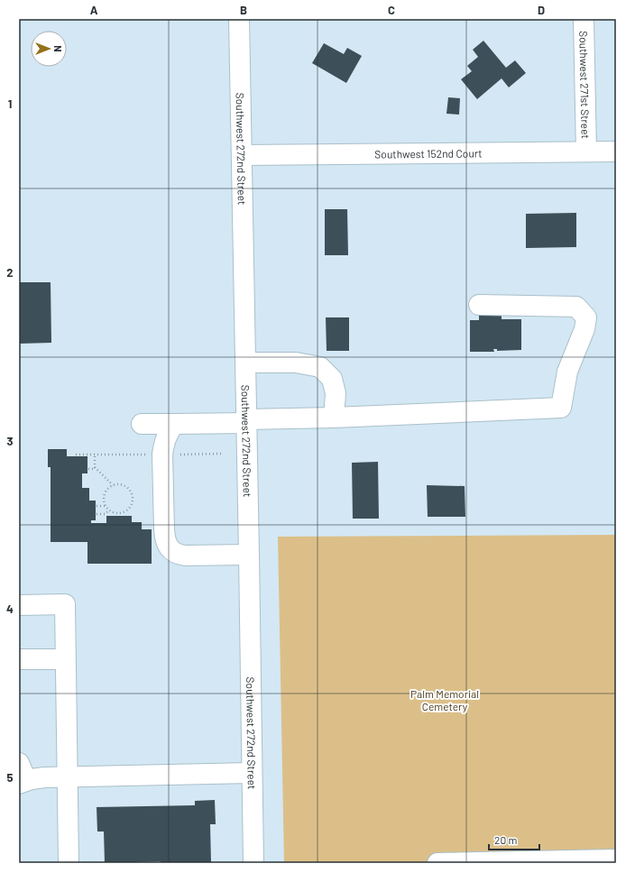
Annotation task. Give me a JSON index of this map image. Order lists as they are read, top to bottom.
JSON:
{
  "streets": {
    "street": ["Southwest 271st Street", "Southwest 272nd Street", "Southwest 152nd Court"]
  },
  "crossings": [
    ["Southwest 271st Street", "Southwest 152nd Court"],
    ["Southwest 272nd Street", "Southwest 152nd Court"]
  ],
  "parks": ["Palm Memorial Cemetery"],
  "scale_bar": "20 m",
  "north": "right",
  "grid": {
    "columns": [
      "A",
      "B",
      "C",
      "D"
    ],
    "rows": [
      "1",
      "2",
      "3",
      "4",
      "5"
    ]
  }
}
